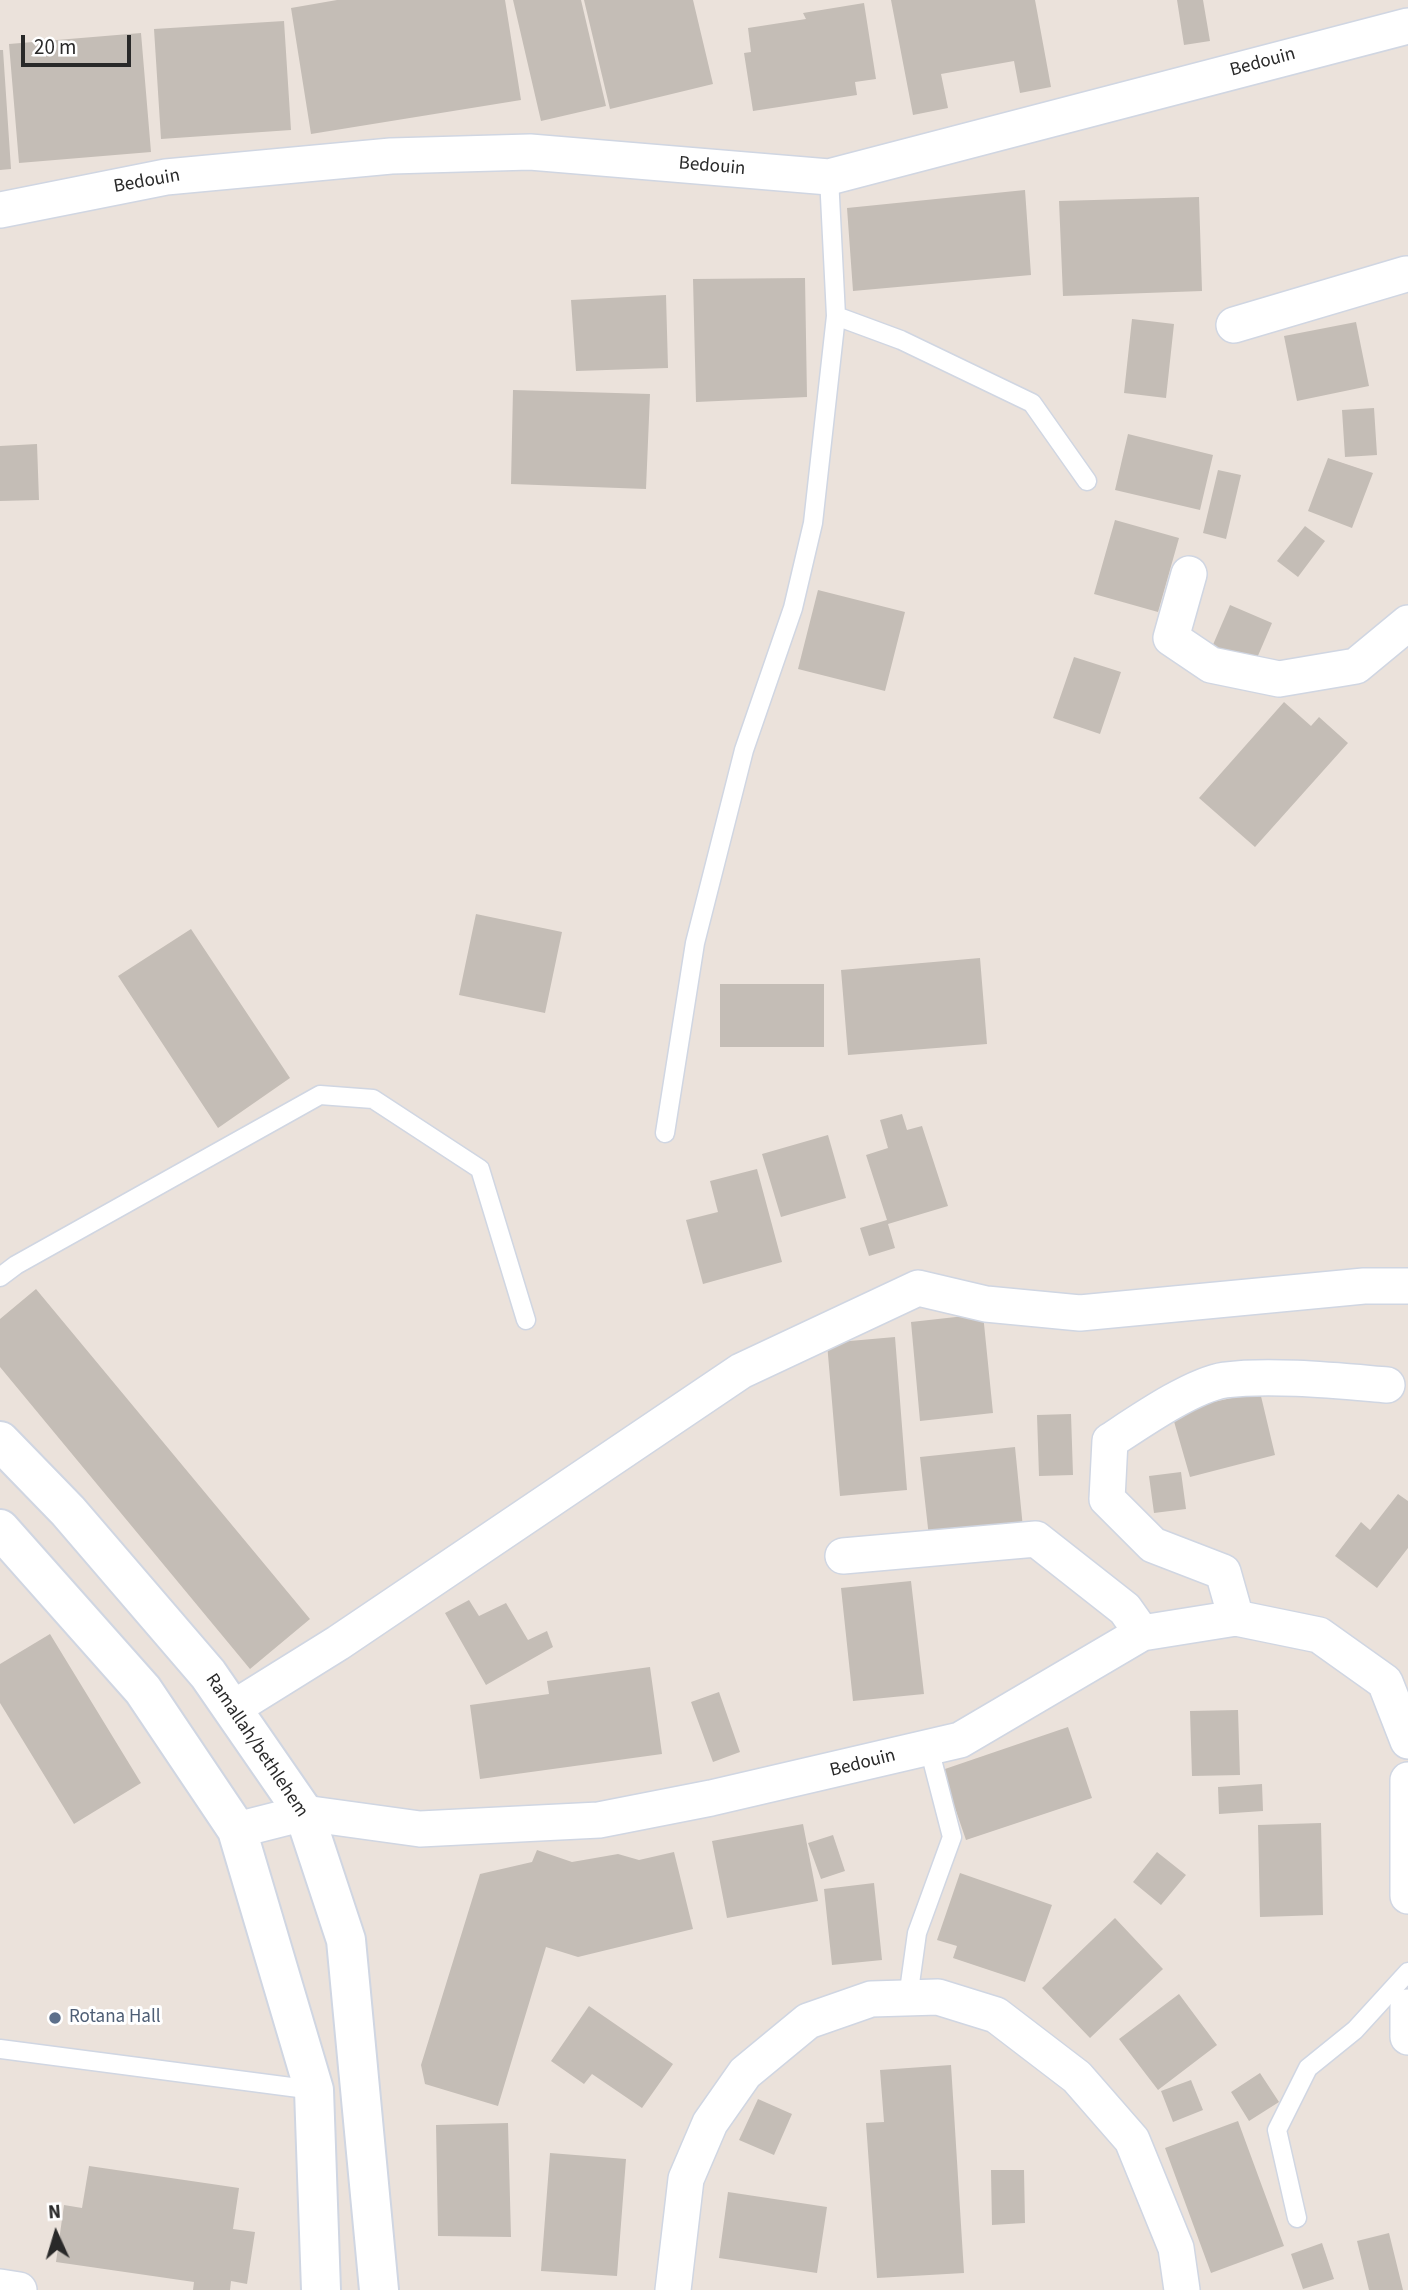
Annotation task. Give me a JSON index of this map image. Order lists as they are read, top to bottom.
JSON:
{
  "streets": {
    "main road": ["Ramallah/bethlehem"],
    "street": ["Bedouin"]
  },
  "crossings": [
    ["Bedouin", "Ramallah/bethlehem"]
  ],
  "places": ["Rotana Hall"],
  "scale_bar": "20 m",
  "north": "top"
}
